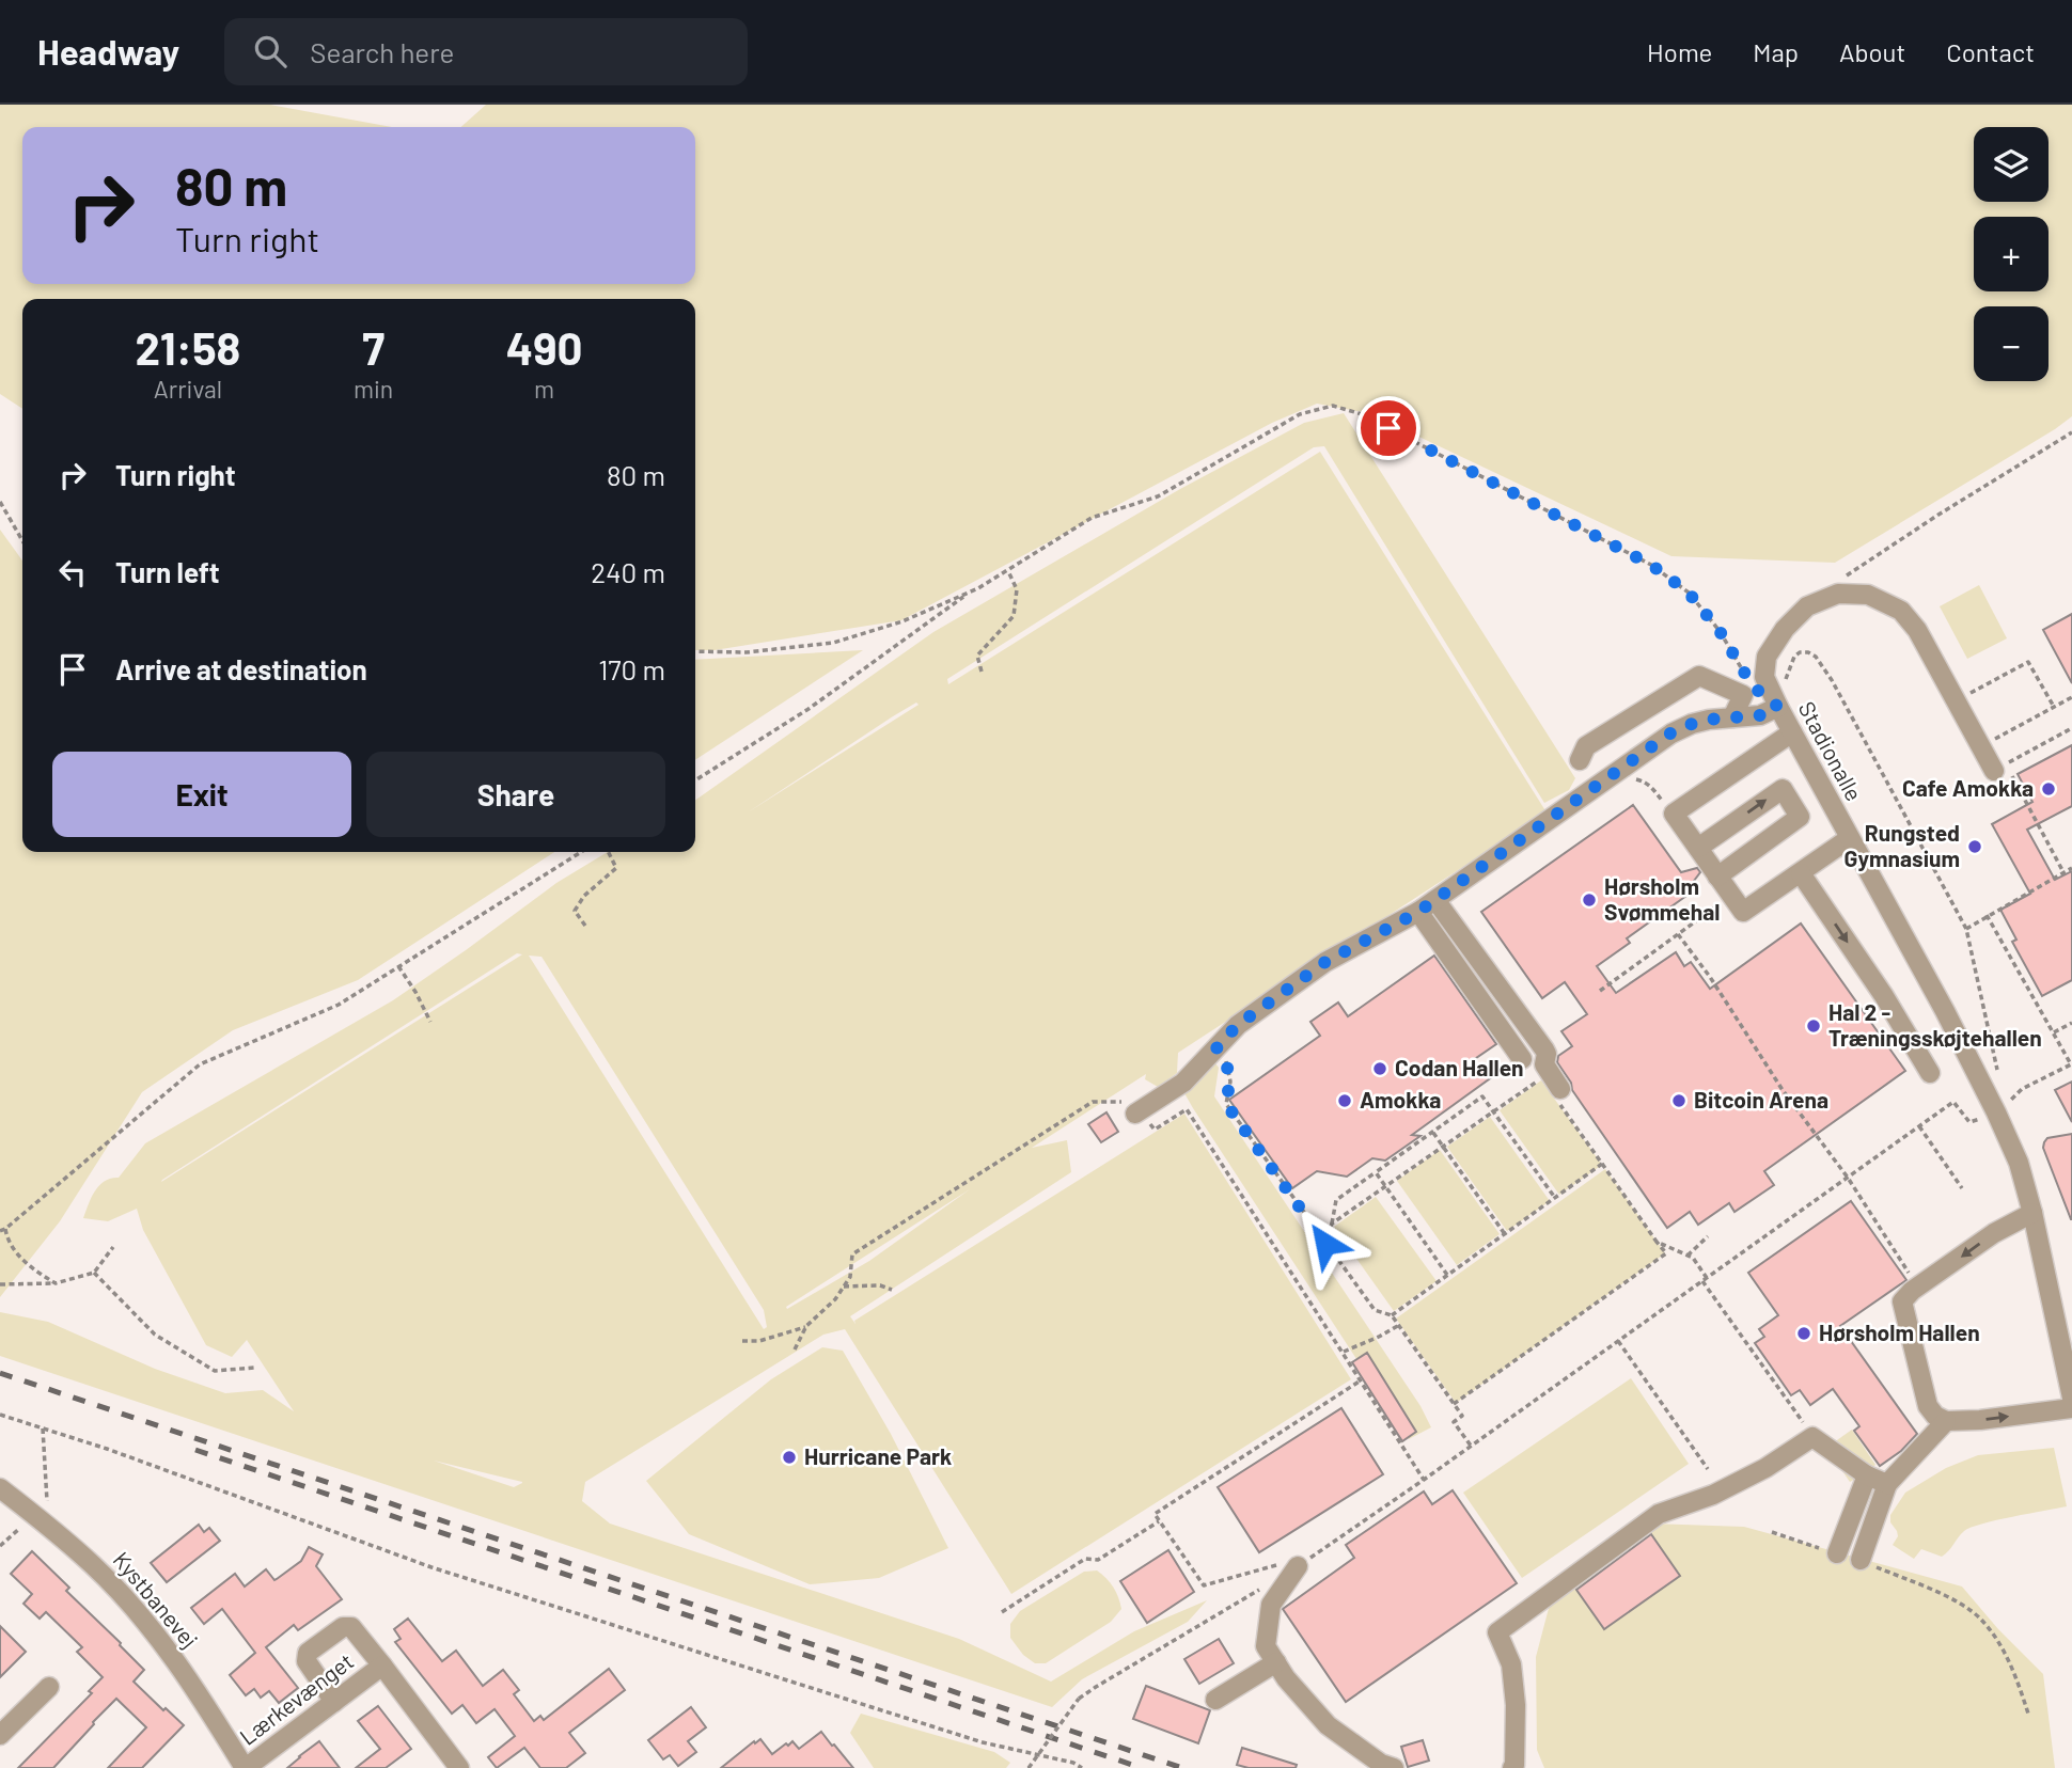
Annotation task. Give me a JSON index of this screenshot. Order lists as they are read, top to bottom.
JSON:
{
  "streets": {
    "street": ["Stadionalle", "Kystbanevej", "Lærkevænget"]
  },
  "crossings": [
    ["Kystbanevej", "Lærkevænget"]
  ],
  "places": [
    "Cafe Amokka",
    "Rungsted Gymnasium",
    "Hørsholm Svømmehal",
    "Hal 2 - Træningsskøjtehallen",
    "Codan Hallen",
    "Amokka",
    "Bitcoin Arena",
    "Hørsholm Hallen",
    "Hurricane Park"
  ],
  "page": {
    "header": "Headway",
    "search": "Search here",
    "nav": [
      "Home",
      "Map",
      "About",
      "Contact"
    ],
    "map_buttons": ["+", "−"],
    "turn": ["80 m", "Turn right"],
    "eta": [
      "21:58",
      "Arrival",
      "7",
      "min",
      "490",
      "m"
    ],
    "list": [
      {
        "name": "Turn right",
        "value": "80 m"
      },
      {
        "name": "Turn left",
        "value": "240 m"
      },
      {
        "name": "Arrive at destination",
        "value": "170 m"
      }
    ],
    "buttons": ["Exit", "Share"]
  }
}
